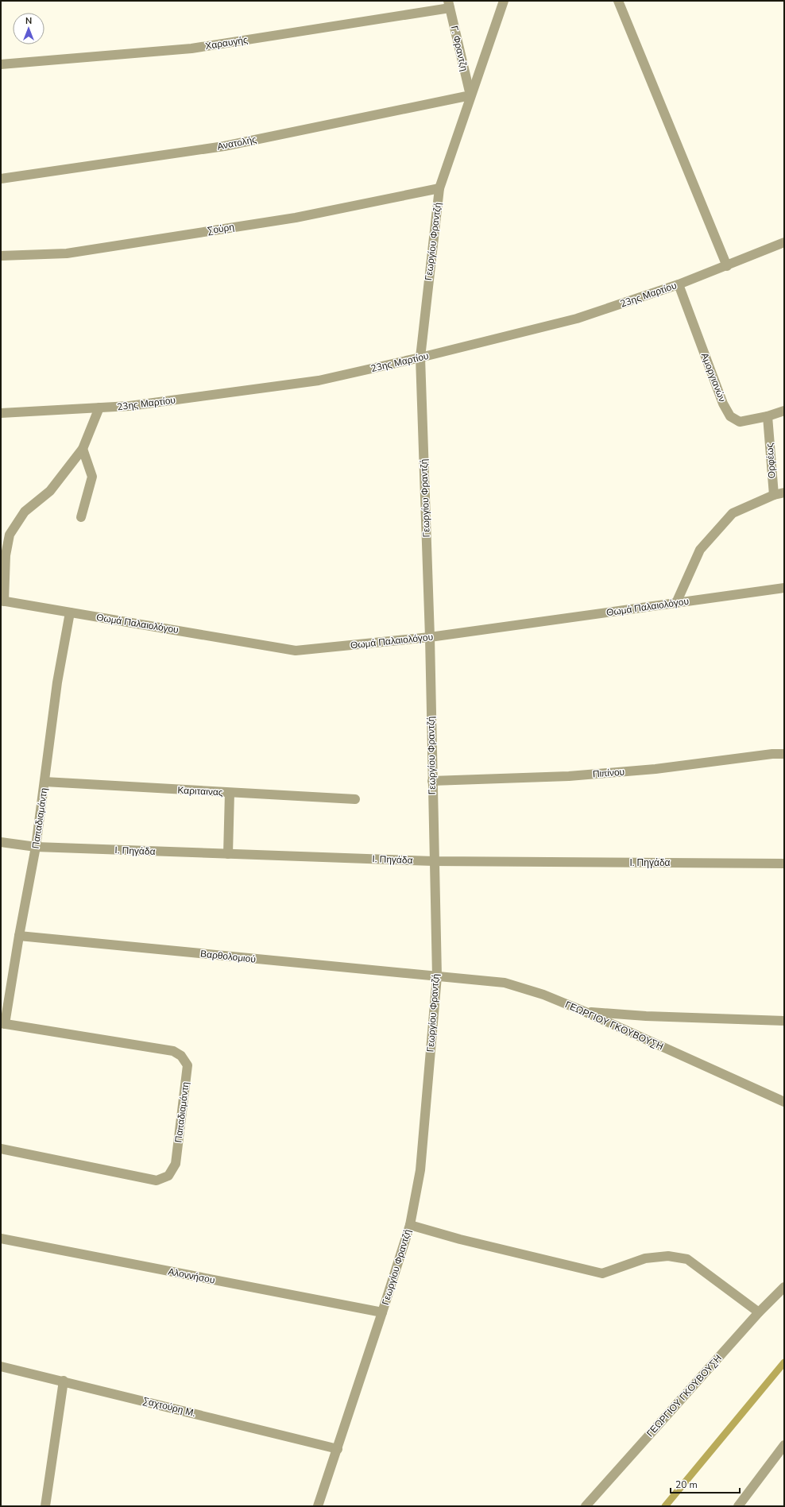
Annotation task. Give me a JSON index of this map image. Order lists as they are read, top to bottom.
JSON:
{
  "streets": {
    "street": [
      "Χαραυγής",
      "Γ. Φραντζη",
      "Ανατολής",
      "Σούρη",
      "Γεωργίου Φραντζή",
      "23ης Μαρτίου",
      "Αμοργιανών",
      "Ορφέως",
      "Θωμά Παλαιολόγου",
      "Πιπίνου",
      "Καριταινας",
      "Παπαδιαμάντη",
      "Ι. Πηγάδα",
      "Βαρθολομιού",
      "ΓΕΩΡΓΙΟΥ ΓΚΟΥΒΟΥΣΗ",
      "Αλοννήσου",
      "Σαχτούρη Μ."
    ]
  },
  "crossings": [
    ["Χαραυγής", "Γ. Φραντζη"],
    ["Γ. Φραντζη", "Ανατολής"],
    ["Γ. Φραντζη", "Γεωργίου Φραντζή"],
    ["Ανατολής", "Γεωργίου Φραντζή"],
    ["Σούρη", "Γεωργίου Φραντζή"],
    ["Γεωργίου Φραντζή", "23ης Μαρτίου"],
    ["Γεωργίου Φραντζή", "Θωμά Παλαιολόγου"],
    ["Γεωργίου Φραντζή", "Πιπίνου"],
    ["Γεωργίου Φραντζή", "Ι. Πηγάδα"],
    ["Γεωργίου Φραντζή", "Βαρθολομιού"],
    ["Γεωργίου Φραντζή", "ΓΕΩΡΓΙΟΥ ΓΚΟΥΒΟΥΣΗ"],
    ["Γεωργίου Φραντζή", "Αλοννήσου"],
    ["Γεωργίου Φραντζή", "Σαχτούρη Μ."],
    ["23ης Μαρτίου", "Αμοργιανών"],
    ["Αμοργιανών", "Ορφέως"],
    ["Θωμά Παλαιολόγου", "Παπαδιαμάντη"],
    ["Καριταινας", "Παπαδιαμάντη"],
    ["Παπαδιαμάντη", "Ι. Πηγάδα"],
    ["Παπαδιαμάντη", "Βαρθολομιού"],
    ["Βαρθολομιού", "ΓΕΩΡΓΙΟΥ ΓΚΟΥΒΟΥΣΗ"]
  ],
  "scale_bar": "20 m",
  "north": "top"
}
